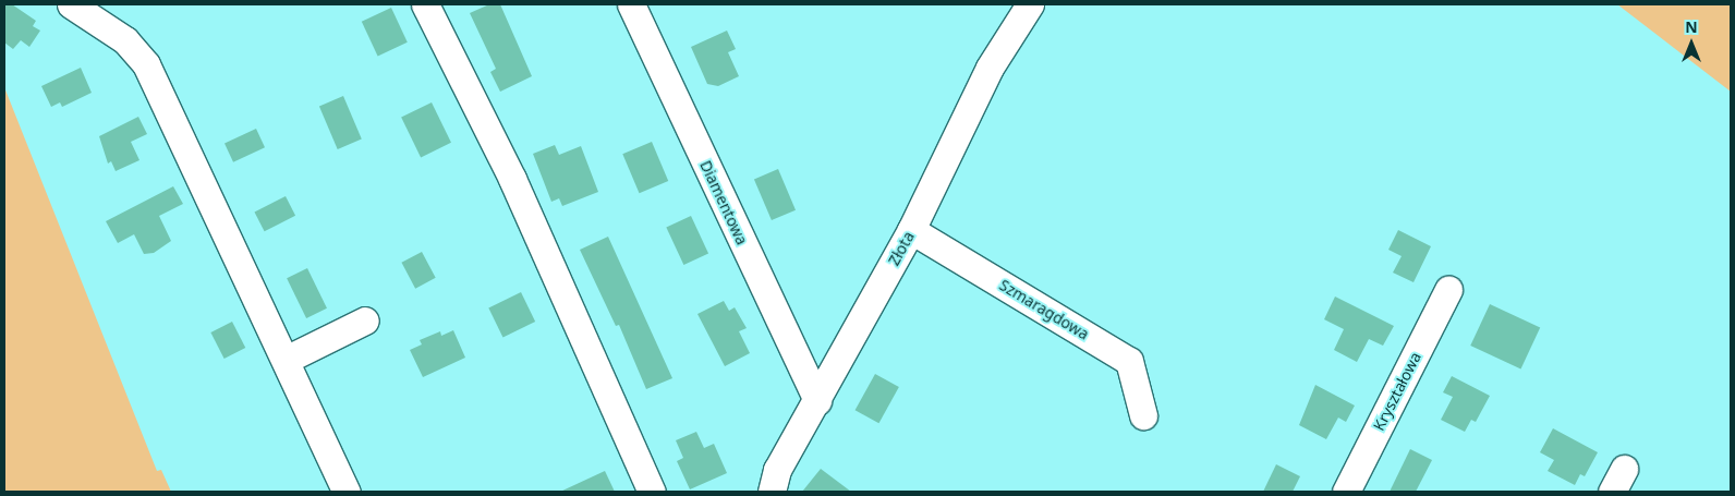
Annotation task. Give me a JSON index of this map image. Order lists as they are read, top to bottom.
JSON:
{
  "streets": {
    "street": [
      "Diamentowa",
      "Złota",
      "Szmaragdowa",
      "Kryształowa"
    ]
  },
  "crossings": [
    ["Diamentowa", "Złota"],
    ["Złota", "Szmaragdowa"]
  ],
  "north": "top"
}
